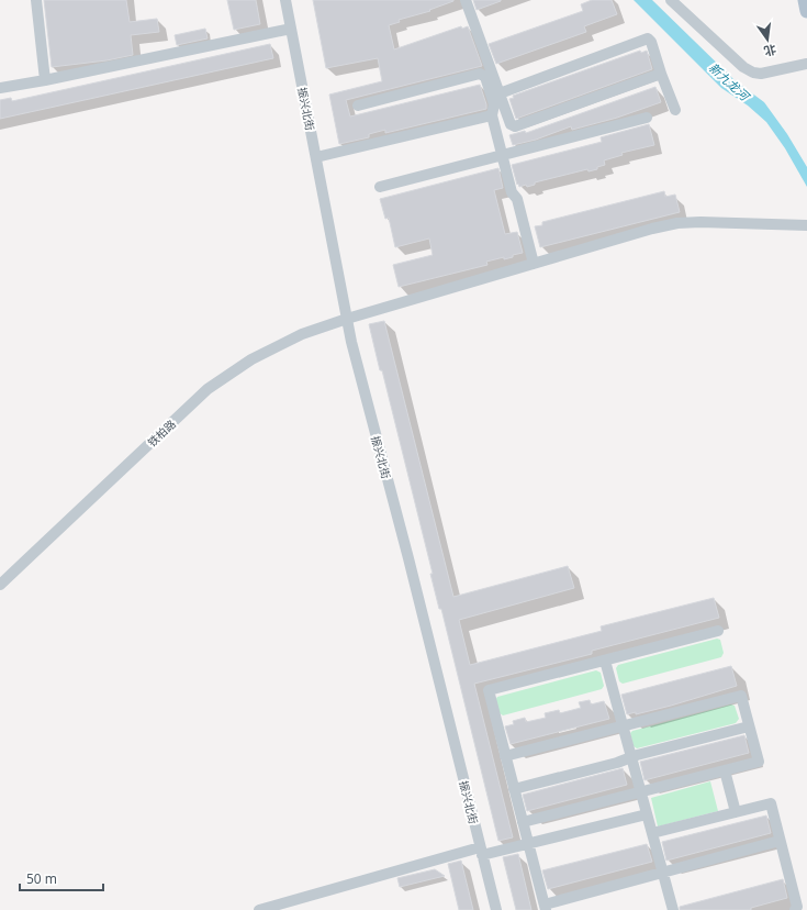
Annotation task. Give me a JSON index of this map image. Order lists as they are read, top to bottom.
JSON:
{
  "streets": {
    "street": ["振兴北街", "铁柏路"]
  },
  "crossings": [
    ["振兴北街", "铁柏路"]
  ],
  "water": ["新九龙河"],
  "scale_bar": "50 m",
  "north": "bottom"
}
